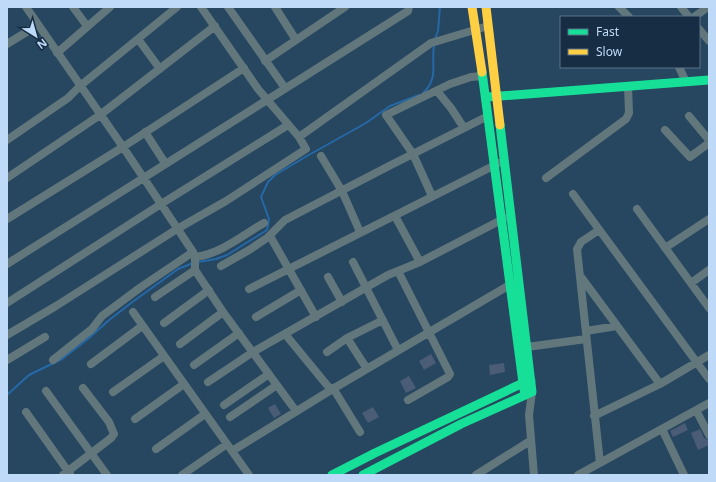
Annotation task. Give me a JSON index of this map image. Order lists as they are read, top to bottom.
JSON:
{
  "legend": ["Fast", "Slow"],
  "north": "bottom right"
}
